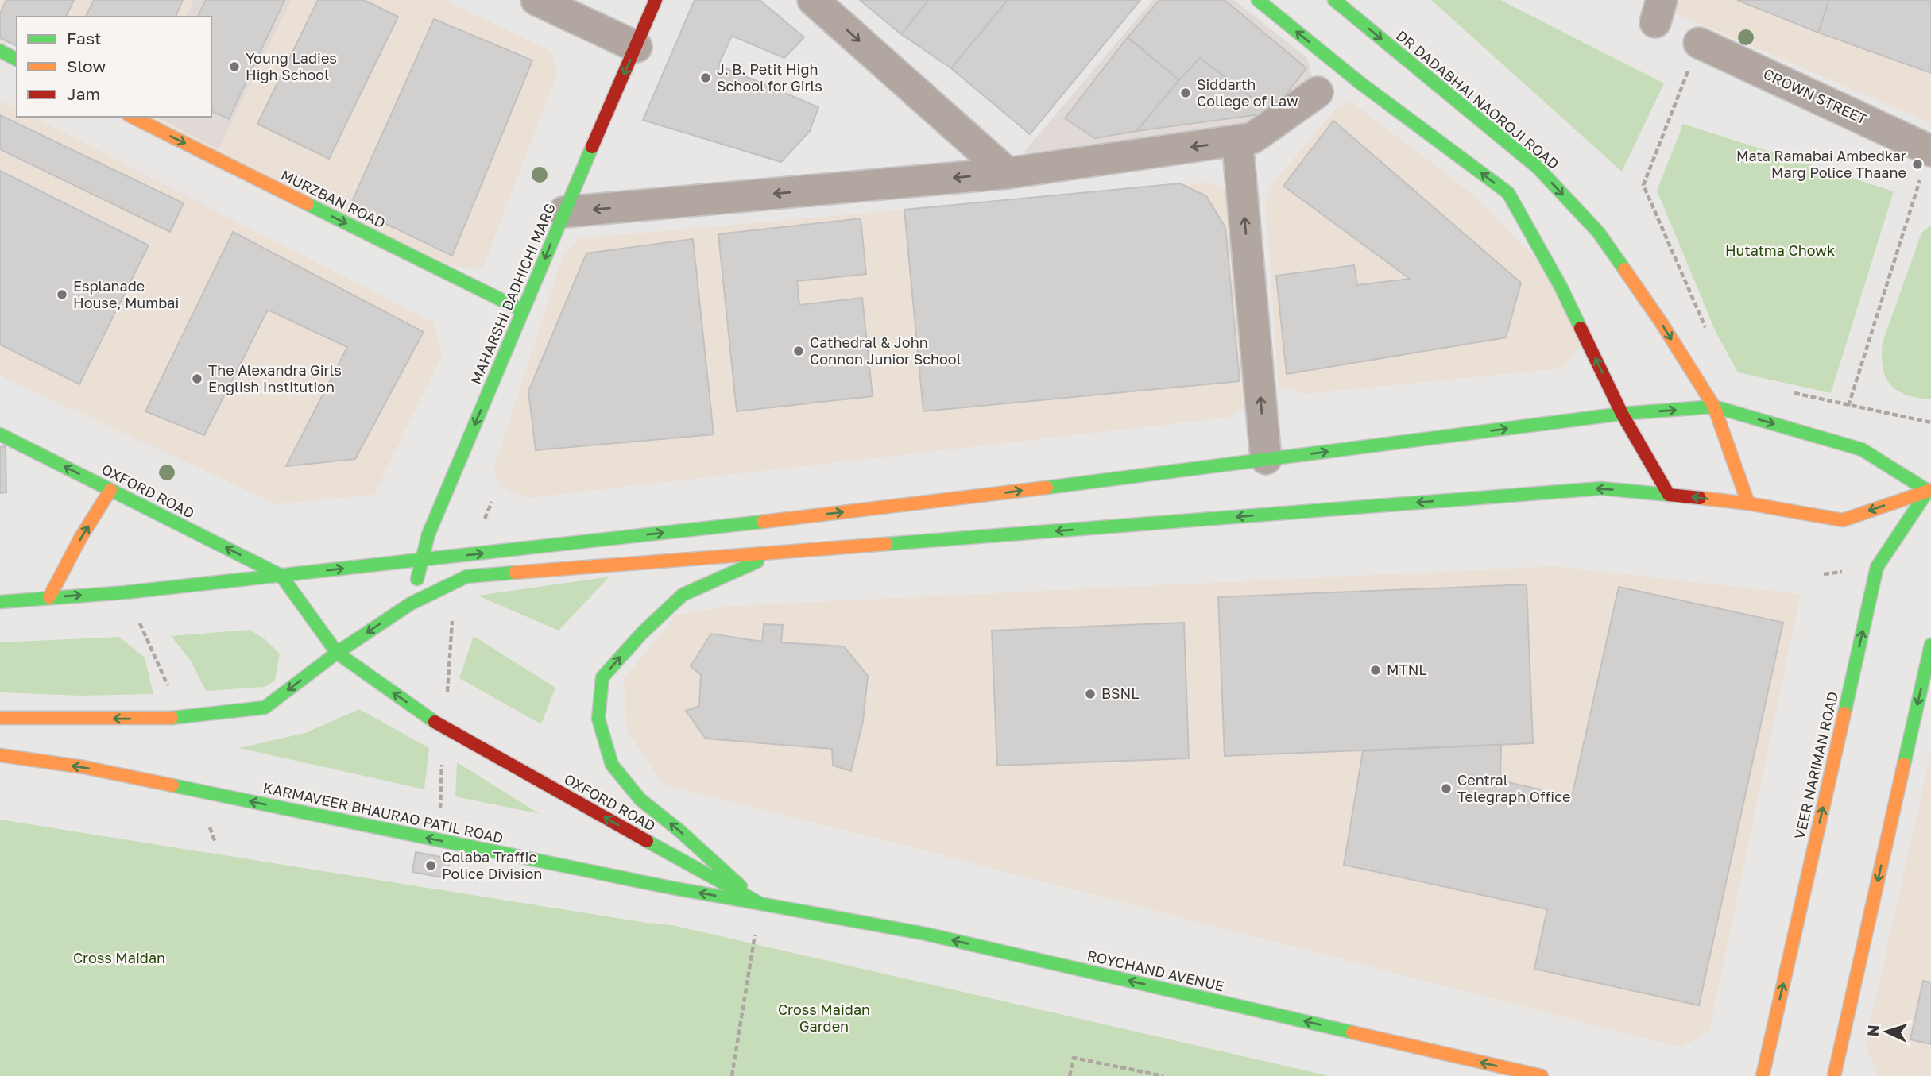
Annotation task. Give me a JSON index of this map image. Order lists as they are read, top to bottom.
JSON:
{
  "streets": {
    "main road": [
      "DR DADABHAI NAOROJI ROAD",
      "MURZBAN ROAD",
      "MAHARSHI DADHICHI MARG",
      "OXFORD ROAD",
      "VEER NARIMAN ROAD",
      "KARMAVEER BHAURAO PATIL ROAD",
      "ROYCHAND AVENUE"
    ],
    "street": ["CROWN STREET"]
  },
  "crossings": [
    ["MURZBAN ROAD", "MAHARSHI DADHICHI MARG"],
    ["OXFORD ROAD", "KARMAVEER BHAURAO PATIL ROAD"],
    ["OXFORD ROAD", "ROYCHAND AVENUE"],
    ["KARMAVEER BHAURAO PATIL ROAD", "ROYCHAND AVENUE"]
  ],
  "one_way": [
    "MURZBAN ROAD",
    "MAHARSHI DADHICHI MARG",
    "OXFORD ROAD",
    "KARMAVEER BHAURAO PATIL ROAD",
    "ROYCHAND AVENUE"
  ],
  "parks": ["Hutatma Chowk", "Cross Maidan", "Cross Maidan Garden"],
  "places": [
    "Young Ladies High School",
    "J. B. Petit High School for Girls",
    "Siddarth College of Law",
    "Mata Ramabai Ambedkar Marg Police Thaane",
    "Esplanade House, Mumbai",
    "Cathedral & John Connon Junior School",
    "The Alexandra Girls English Institution",
    "MTNL",
    "BSNL",
    "Central Telegraph Office",
    "Colaba Traffic Police Division"
  ],
  "legend": ["Fast", "Slow", "Jam"],
  "north": "left"
}
